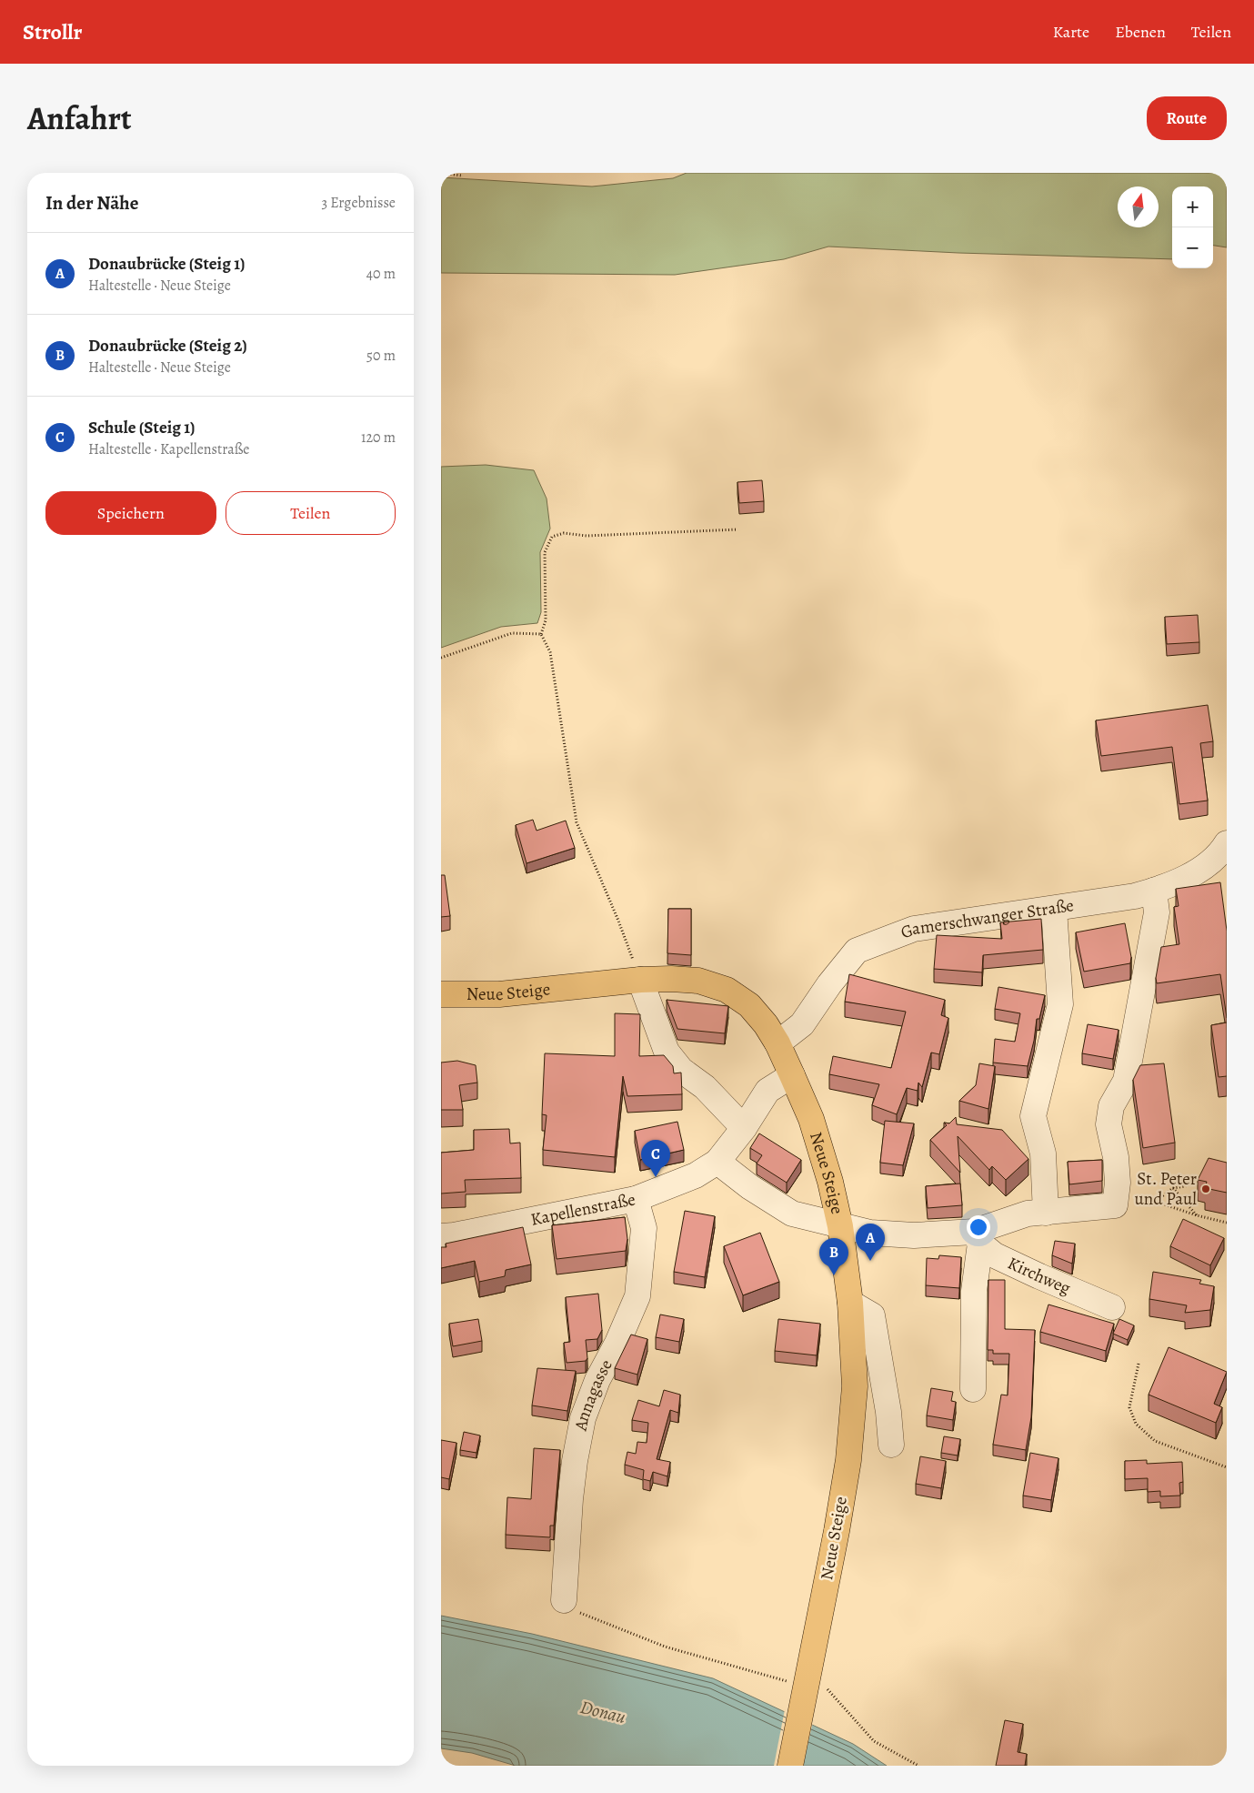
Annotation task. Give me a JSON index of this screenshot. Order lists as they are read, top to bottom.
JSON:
{
  "streets": {
    "main road": ["Neue Steige"],
    "street": [
      "Gamerschwanger Straße",
      "Kapellenstraße",
      "Kirchweg",
      "Annagasse"
    ]
  },
  "crossings": [
    ["Gamerschwanger Straße", "Neue Steige"],
    ["Neue Steige", "Kapellenstraße"],
    ["Kapellenstraße", "Annagasse"]
  ],
  "water": ["Donau"],
  "places": ["St. Peter und Paul"],
  "north": "top",
  "page": {
    "header": "Strollr",
    "nav": ["Karte", "Ebenen", "Teilen"],
    "title": "Anfahrt",
    "buttons": [
      "Route",
      ["Speichern", "Teilen"]
    ],
    "heading": ["In der Nähe", "3 Ergebnisse"],
    "map_buttons": ["+", "−"],
    "list": [
      {
        "mark": "A",
        "name": "Donaubrücke (Steig 1)",
        "note": "Haltestelle · Neue Steige",
        "value": "40 m"
      },
      {
        "mark": "B",
        "name": "Donaubrücke (Steig 2)",
        "note": "Haltestelle · Neue Steige",
        "value": "50 m"
      },
      {
        "mark": "C",
        "name": "Schule (Steig 1)",
        "note": "Haltestelle · Kapellenstraße",
        "value": "120 m"
      }
    ],
    "pins": ["C", "A", "B"]
  }
}
